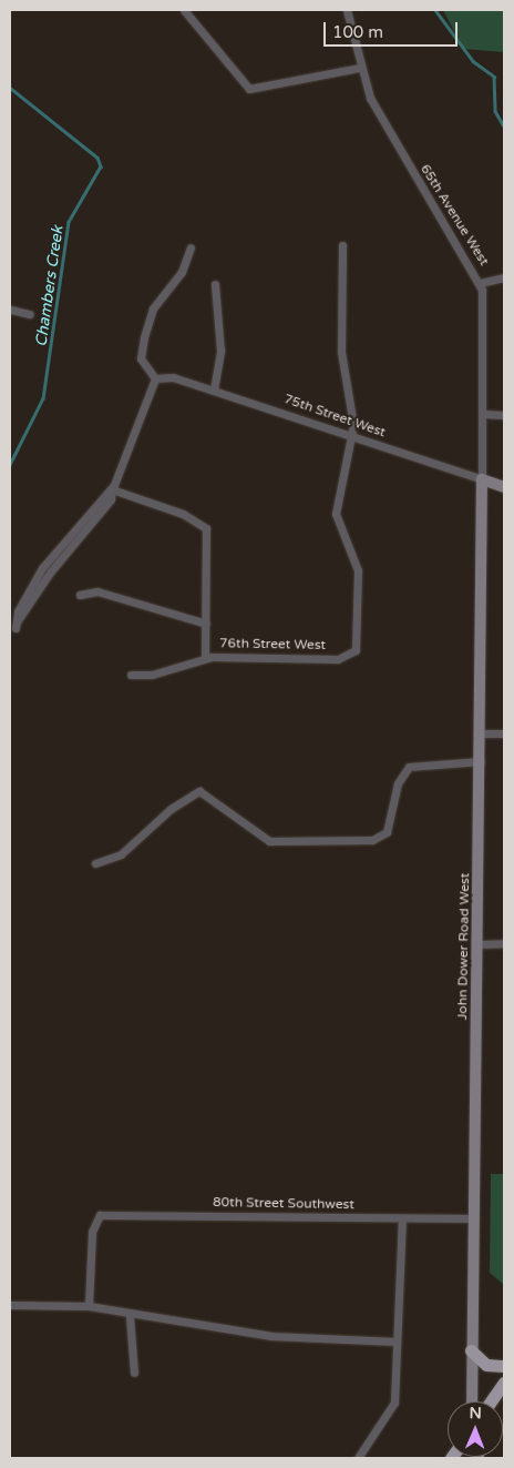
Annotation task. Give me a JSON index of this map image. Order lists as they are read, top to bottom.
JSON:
{
  "streets": {
    "street": [
      "65th Avenue West",
      "75th Street West",
      "76th Street West",
      "John Dower Road West",
      "80th Street Southwest"
    ]
  },
  "crossings": [
    ["65th Avenue West", "75th Street West"],
    ["65th Avenue West", "John Dower Road West"],
    ["75th Street West", "76th Street West"],
    ["75th Street West", "John Dower Road West"],
    ["John Dower Road West", "80th Street Southwest"]
  ],
  "water": ["Chambers Creek"],
  "scale_bar": "100 m",
  "north": "top"
}
